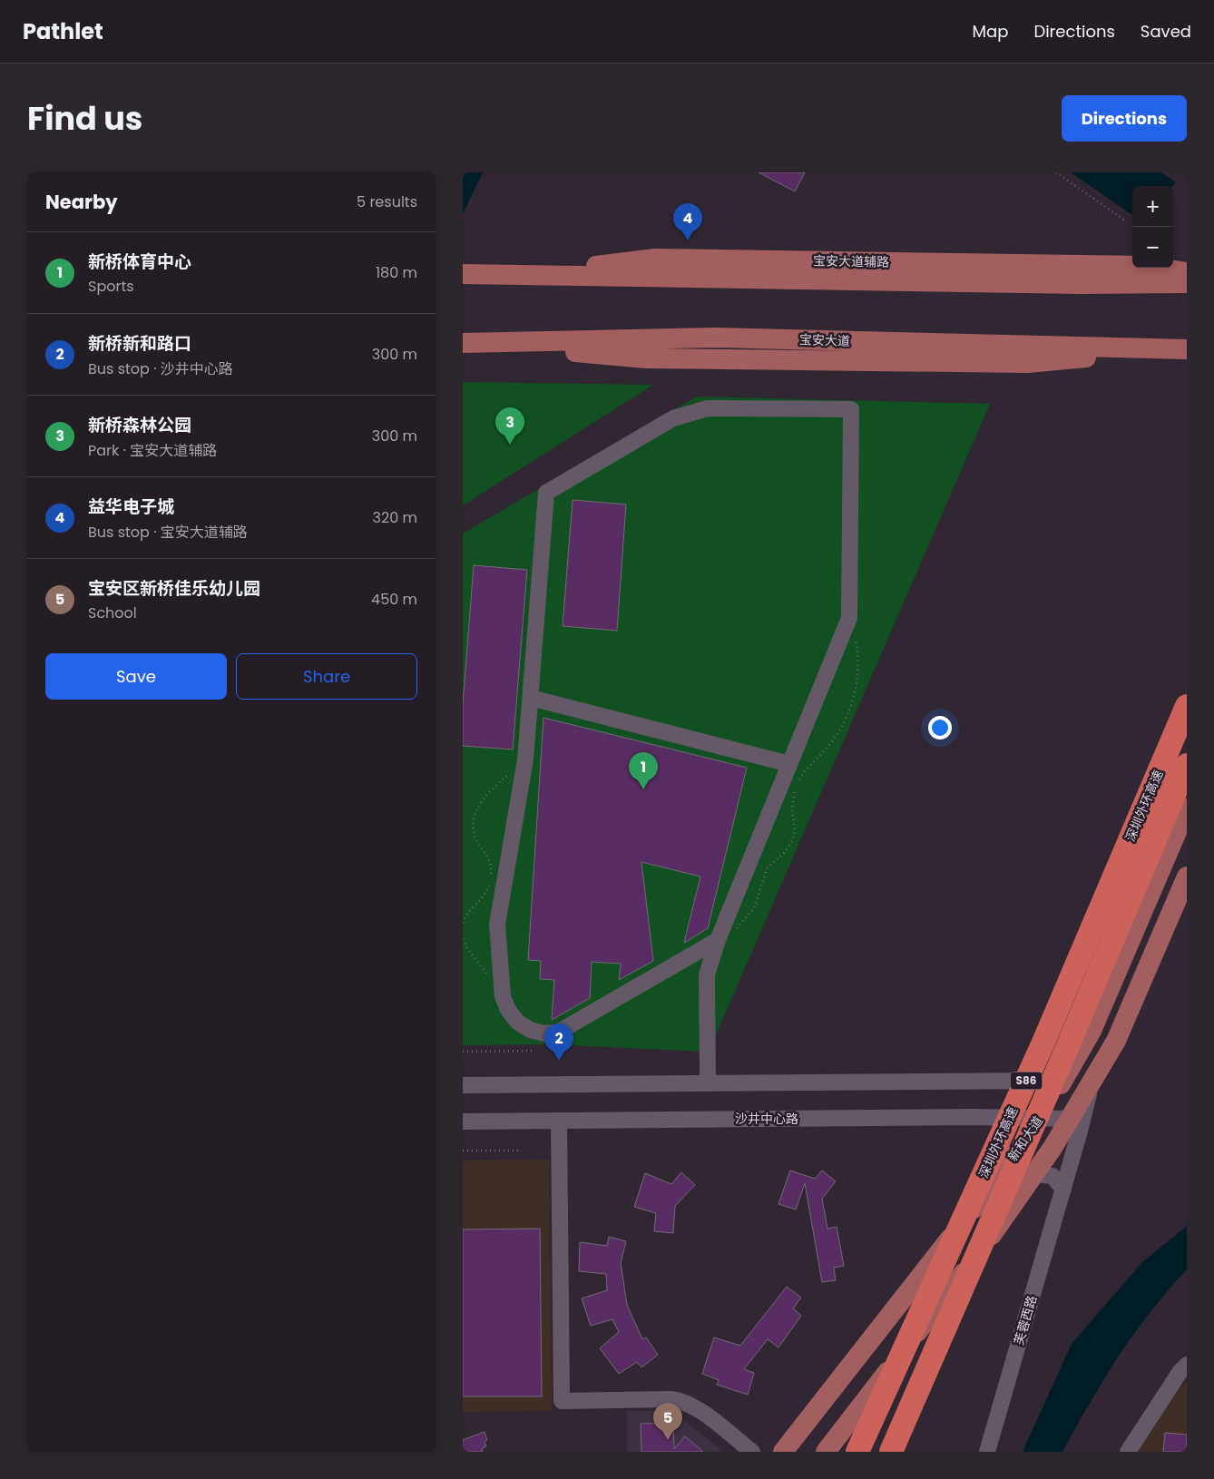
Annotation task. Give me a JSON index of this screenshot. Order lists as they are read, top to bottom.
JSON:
{
  "streets": {
    "highway": ["深圳外环高速", "S86"],
    "main road": ["宝安大道辅路", "宝安大道", "新和大道"],
    "street": ["沙井中心路", "芙蓉西路"]
  },
  "crossings": [
    ["沙井中心路", "新和大道"]
  ],
  "page": {
    "header": "Pathlet",
    "nav": ["Map", "Directions", "Saved"],
    "title": "Find us",
    "buttons": [
      "Directions",
      ["Save", "Share"]
    ],
    "heading": ["Nearby", "5 results"],
    "map_buttons": ["+", "−"],
    "pins": [
      "4",
      "3",
      "1",
      "2",
      "5"
    ],
    "list": [
      {
        "mark": "1",
        "name": "新桥体育中心",
        "note": "Sports",
        "value": "180 m"
      },
      {
        "mark": "2",
        "name": "新桥新和路口",
        "note": "Bus stop · 沙井中心路",
        "value": "300 m"
      },
      {
        "mark": "3",
        "name": "新桥森林公园",
        "note": "Park · 宝安大道辅路",
        "value": "300 m"
      },
      {
        "mark": "4",
        "name": "益华电子城",
        "note": "Bus stop · 宝安大道辅路",
        "value": "320 m"
      },
      {
        "mark": "5",
        "name": "宝安区新桥佳乐幼儿园",
        "note": "School",
        "value": "450 m"
      }
    ]
  }
}
